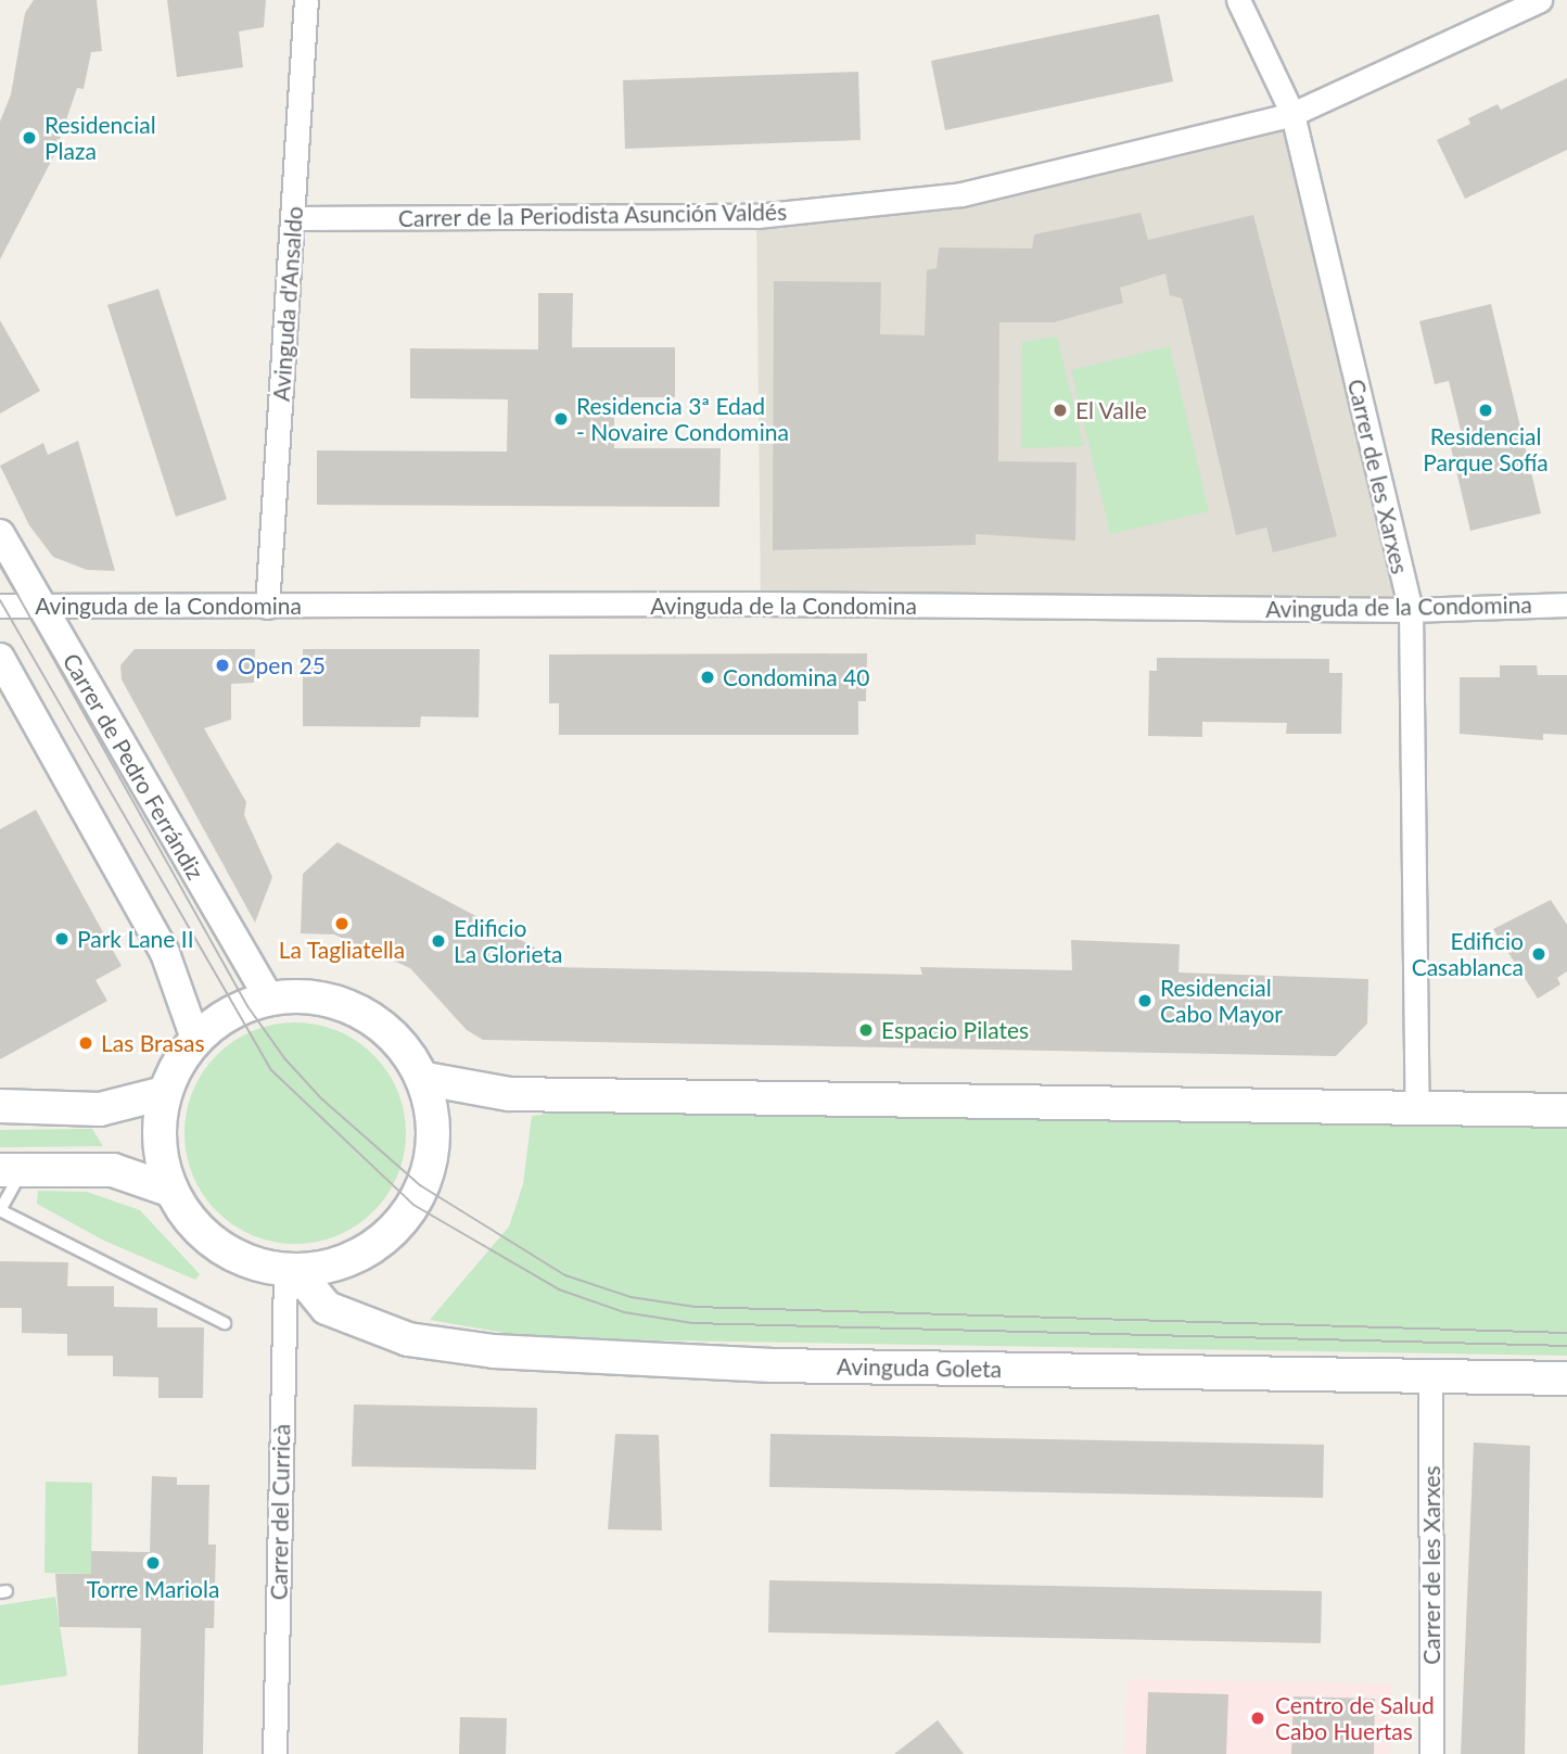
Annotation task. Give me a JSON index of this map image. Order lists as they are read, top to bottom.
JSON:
{
  "streets": {
    "main road": ["Avinguda Goleta"],
    "street": [
      "Carrer de la Periodista Asunción Valdés",
      "Avinguda d'Ansaldo",
      "Carrer de les Xarxes",
      "Avinguda de la Condomina",
      "Carrer de Pedro Ferrándiz",
      "Carrer del Curricà"
    ]
  },
  "crossings": [
    ["Carrer de la Periodista Asunción Valdés", "Avinguda d'Ansaldo"],
    ["Carrer de la Periodista Asunción Valdés", "Carrer de les Xarxes"],
    ["Avinguda d'Ansaldo", "Avinguda de la Condomina"],
    ["Carrer de les Xarxes", "Avinguda de la Condomina"],
    ["Carrer de les Xarxes", "Avinguda Goleta"],
    ["Avinguda de la Condomina", "Carrer de Pedro Ferrándiz"],
    ["Avinguda Goleta", "Carrer del Curricà"]
  ],
  "places": [
    "Residencial Plaza",
    "El Valle",
    "Residencial Parque Sofía",
    "Residencia 3ª Edad - Novaire Condomina",
    "Open 25",
    "Condomina 40",
    "La Tagliatella",
    "Park Lane II",
    "Edificio La Glorieta",
    "Edificio Casablanca",
    "Residencial Cabo Mayor",
    "Espacio Pilates",
    "Las Brasas",
    "Torre Mariola",
    "Centro de Salud Cabo Huertas"
  ]
}
